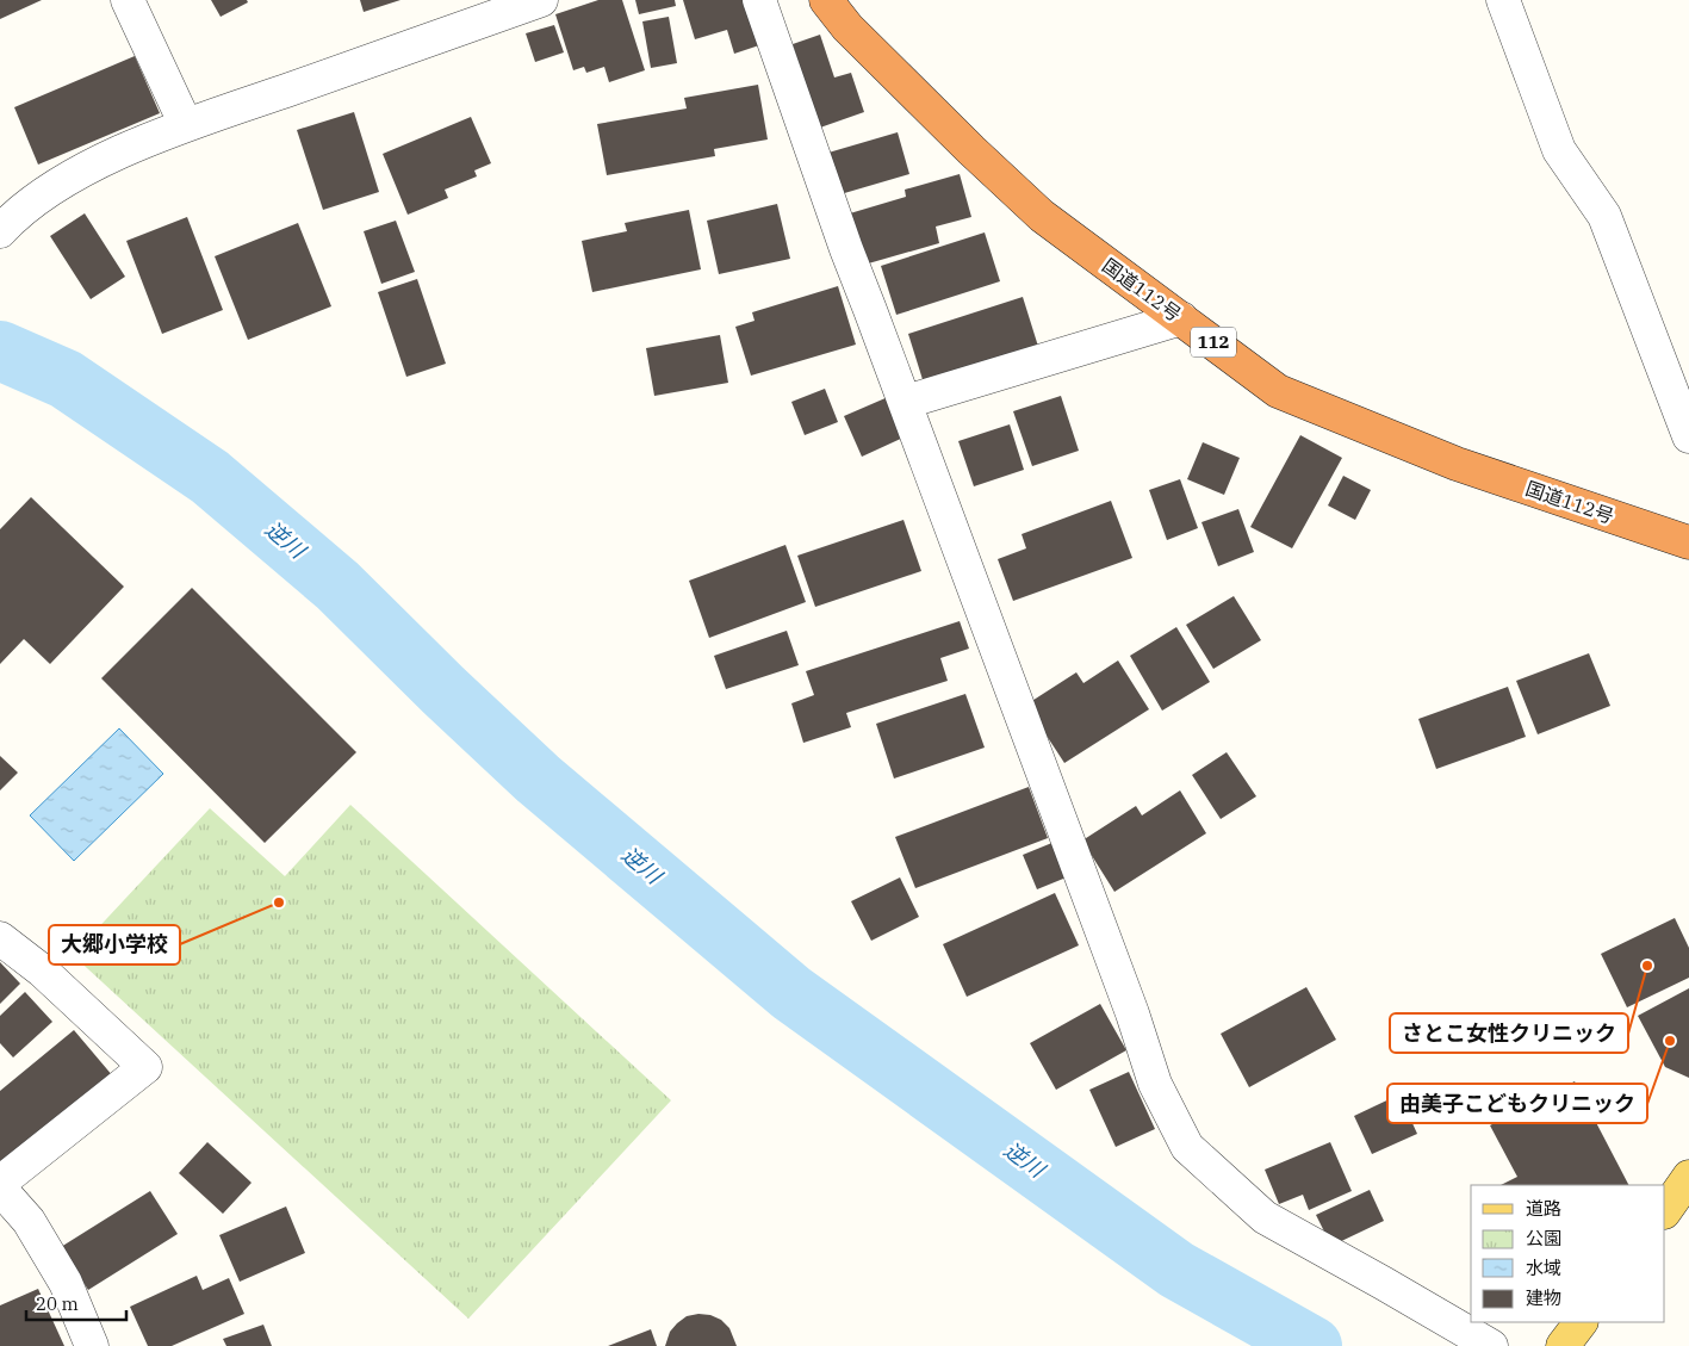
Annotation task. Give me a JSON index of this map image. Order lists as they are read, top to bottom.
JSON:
{
  "streets": {
    "highway": ["国道112号", "112"]
  },
  "water": ["逆川"],
  "places": ["大郷小学校", "さとこ女性クリニック", "由美子こどもクリニック"],
  "legend": [
    "道路",
    "公園",
    "水域",
    "建物"
  ],
  "scale_bar": "20 m"
}
